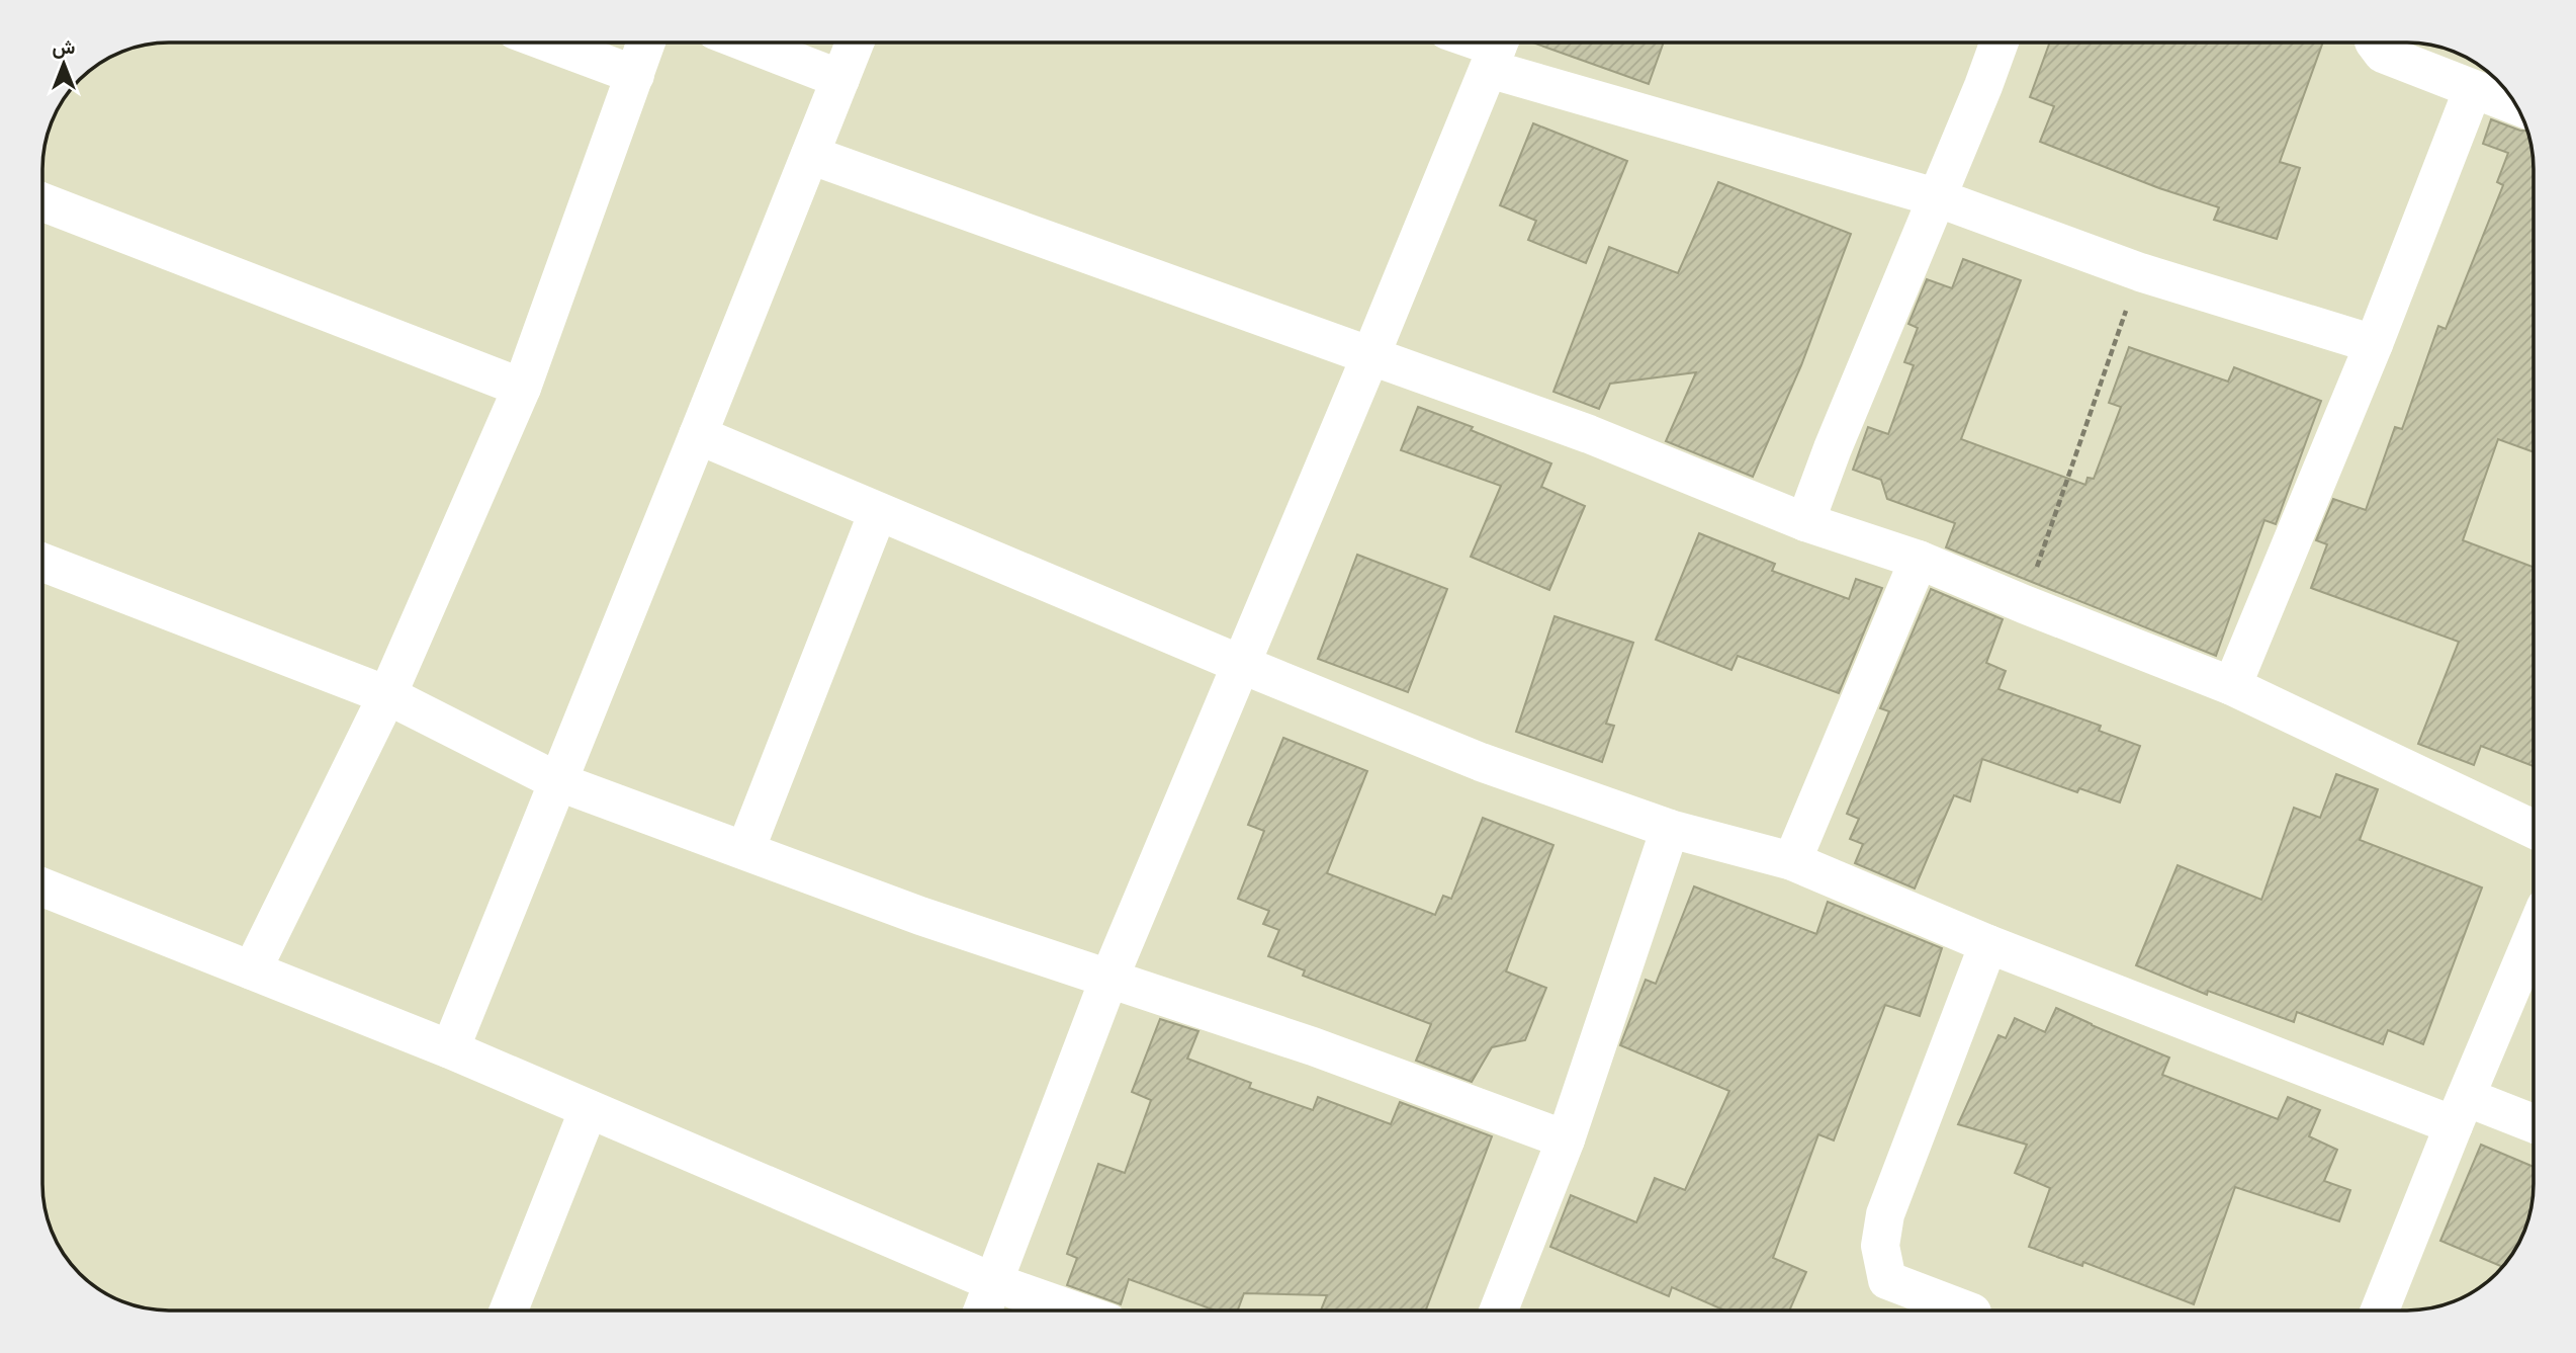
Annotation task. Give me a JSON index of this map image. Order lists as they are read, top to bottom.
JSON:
{
  "north": "top"
}
